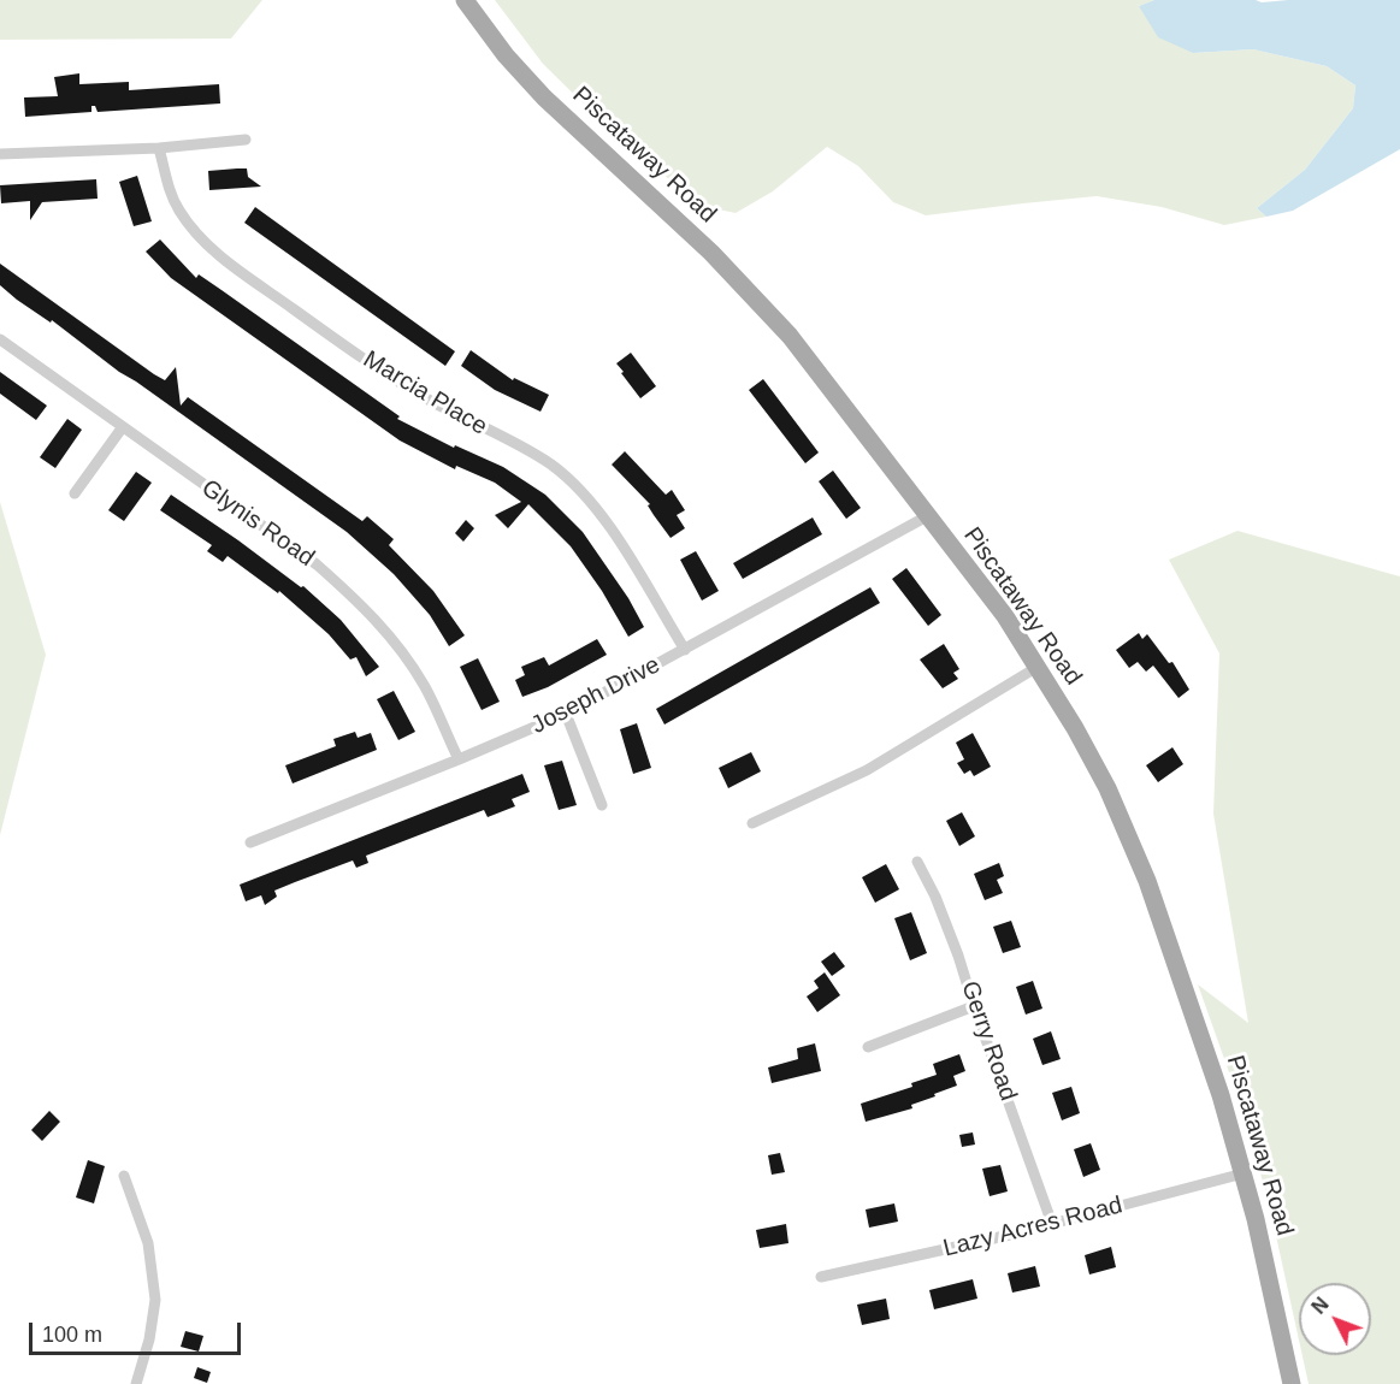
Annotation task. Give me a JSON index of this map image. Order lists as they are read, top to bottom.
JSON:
{
  "streets": {
    "main road": ["Piscataway Road"],
    "street": [
      "Marcia Place",
      "Glynis Road",
      "Joseph Drive",
      "Gerry Road",
      "Lazy Acres Road"
    ]
  },
  "crossings": [
    ["Piscataway Road", "Joseph Drive"],
    ["Piscataway Road", "Lazy Acres Road"],
    ["Marcia Place", "Joseph Drive"],
    ["Glynis Road", "Joseph Drive"],
    ["Gerry Road", "Lazy Acres Road"]
  ],
  "scale_bar": "100 m",
  "north": "top left"
}
